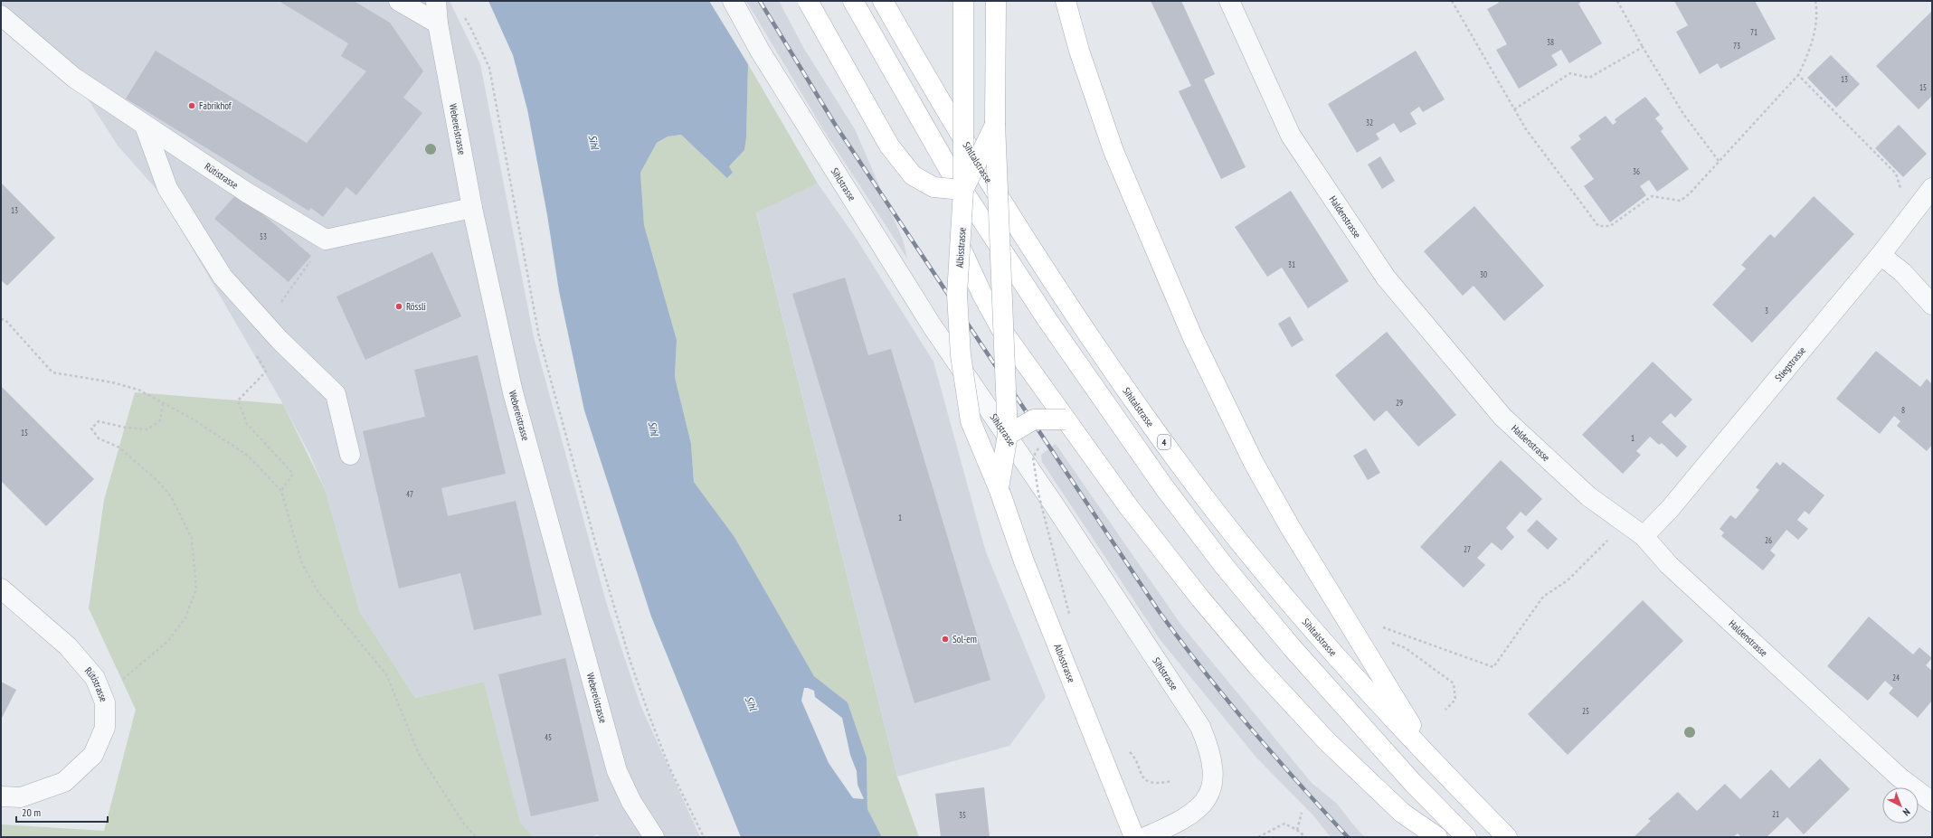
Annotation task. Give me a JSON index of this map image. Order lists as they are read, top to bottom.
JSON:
{
  "streets": {
    "main road": ["Sihltalstrasse", "Albisstrasse", "4"],
    "street": [
      "Webereistrasse",
      "Rütistrasse",
      "Sihlstrasse",
      "Haldenstrasse",
      "Stiegstrasse"
    ]
  },
  "crossings": [
    ["Haldenstrasse", "Stiegstrasse"]
  ],
  "water": ["Sihl"],
  "places": ["Fabrikhof", "Rössli", "Sol-em"],
  "house_numbers": [
    "71",
    "38",
    "73",
    "13",
    "15",
    "32",
    "36",
    "13",
    "53",
    "31",
    "30",
    "3",
    "29",
    "8",
    "15",
    "1",
    "47",
    "1",
    "26",
    "27",
    "24",
    "25",
    "45",
    "21",
    "35"
  ],
  "scale_bar": "20 m",
  "north": "bottom right"
}
